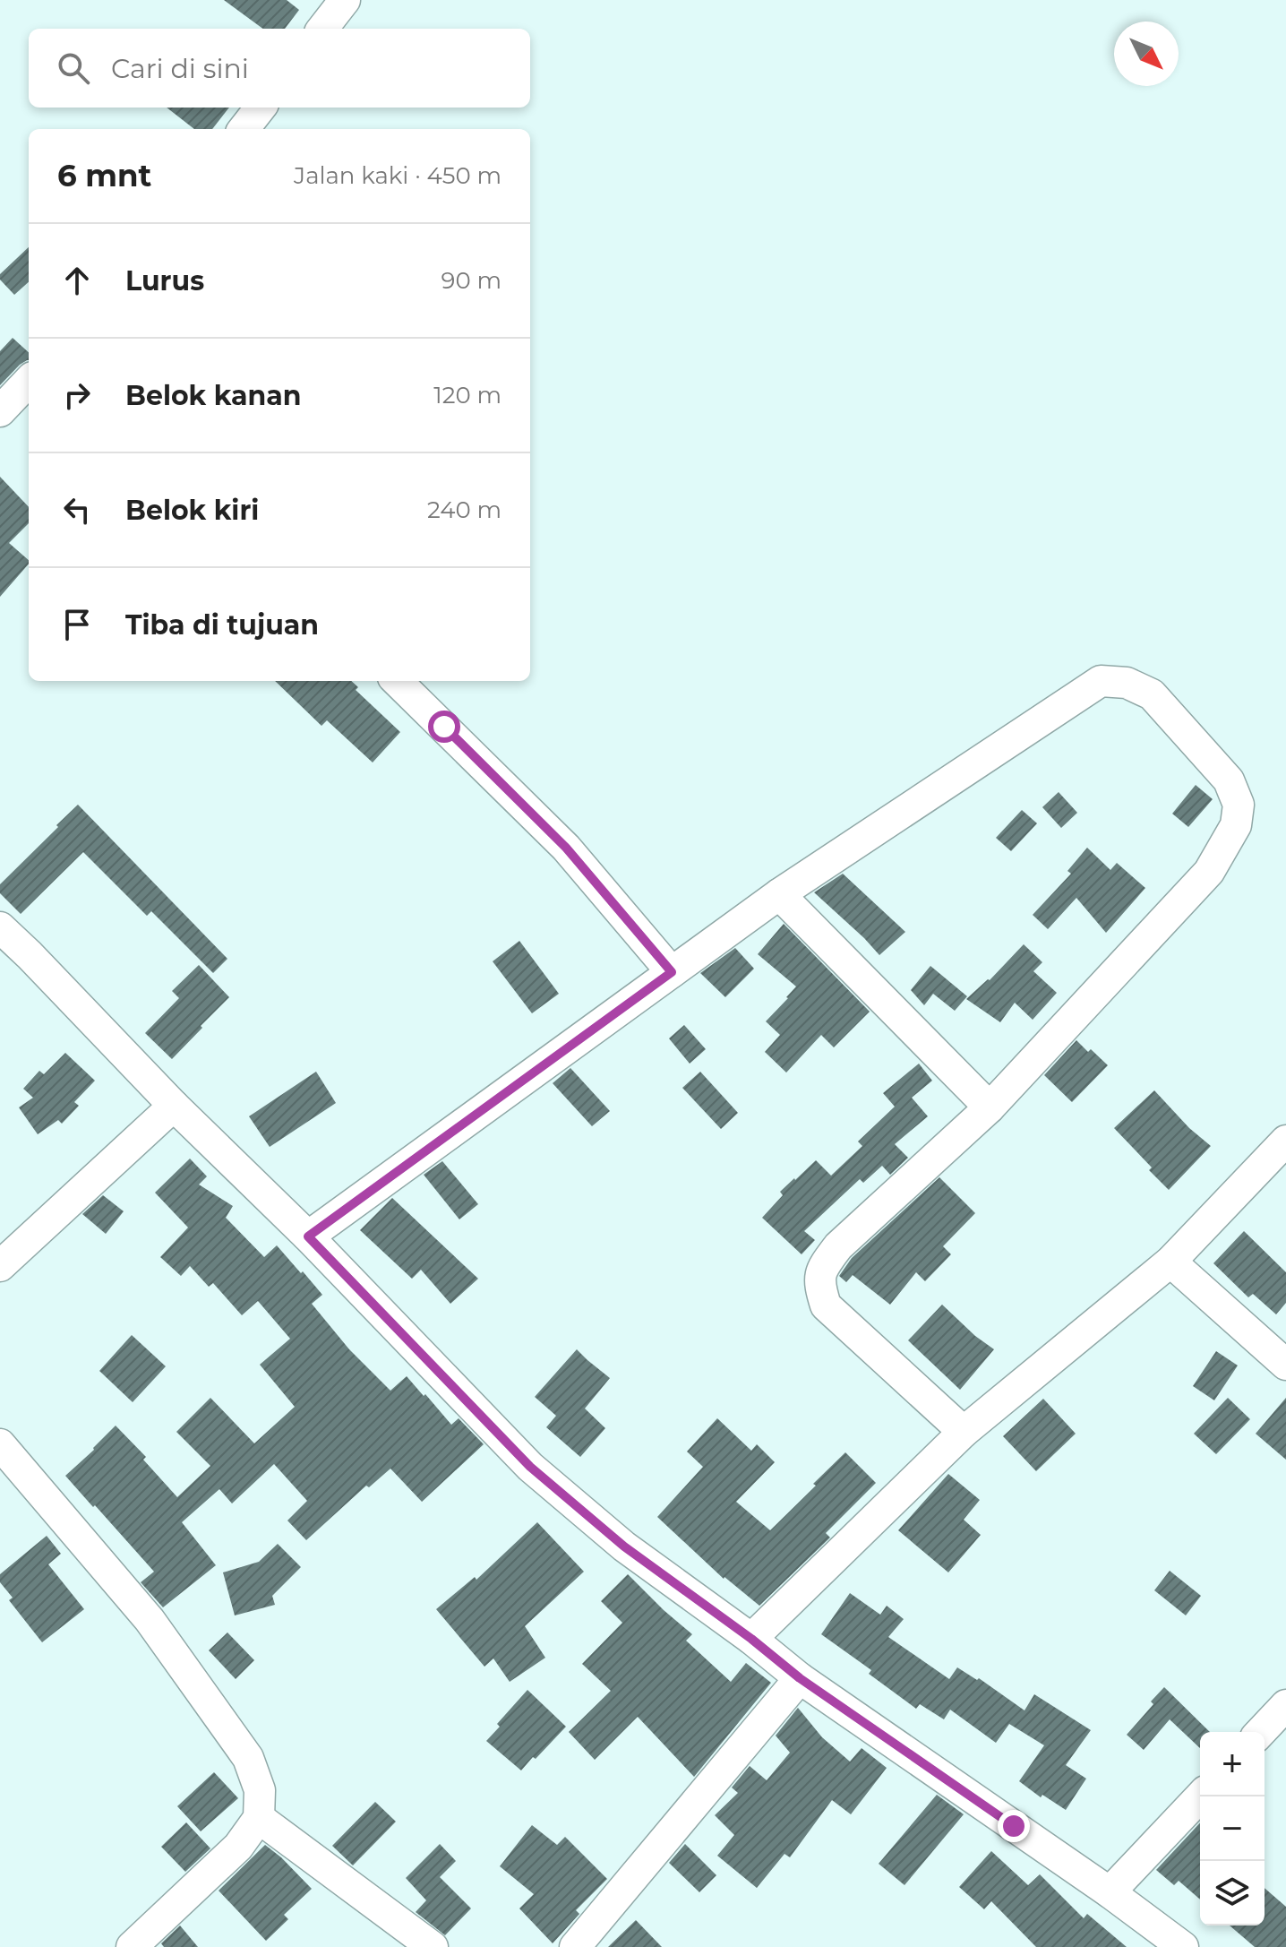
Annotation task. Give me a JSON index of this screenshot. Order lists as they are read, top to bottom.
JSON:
{
  "north": "bottom right",
  "page": {
    "search": "Cari di sini",
    "heading": ["6 mnt", "Jalan kaki · 450 m"],
    "list": [
      ["Lurus", "90 m"],
      ["Belok kanan", "120 m"],
      ["Belok kiri", "240 m"],
      "Tiba di tujuan"
    ],
    "map_buttons": ["+", "−"]
  }
}
